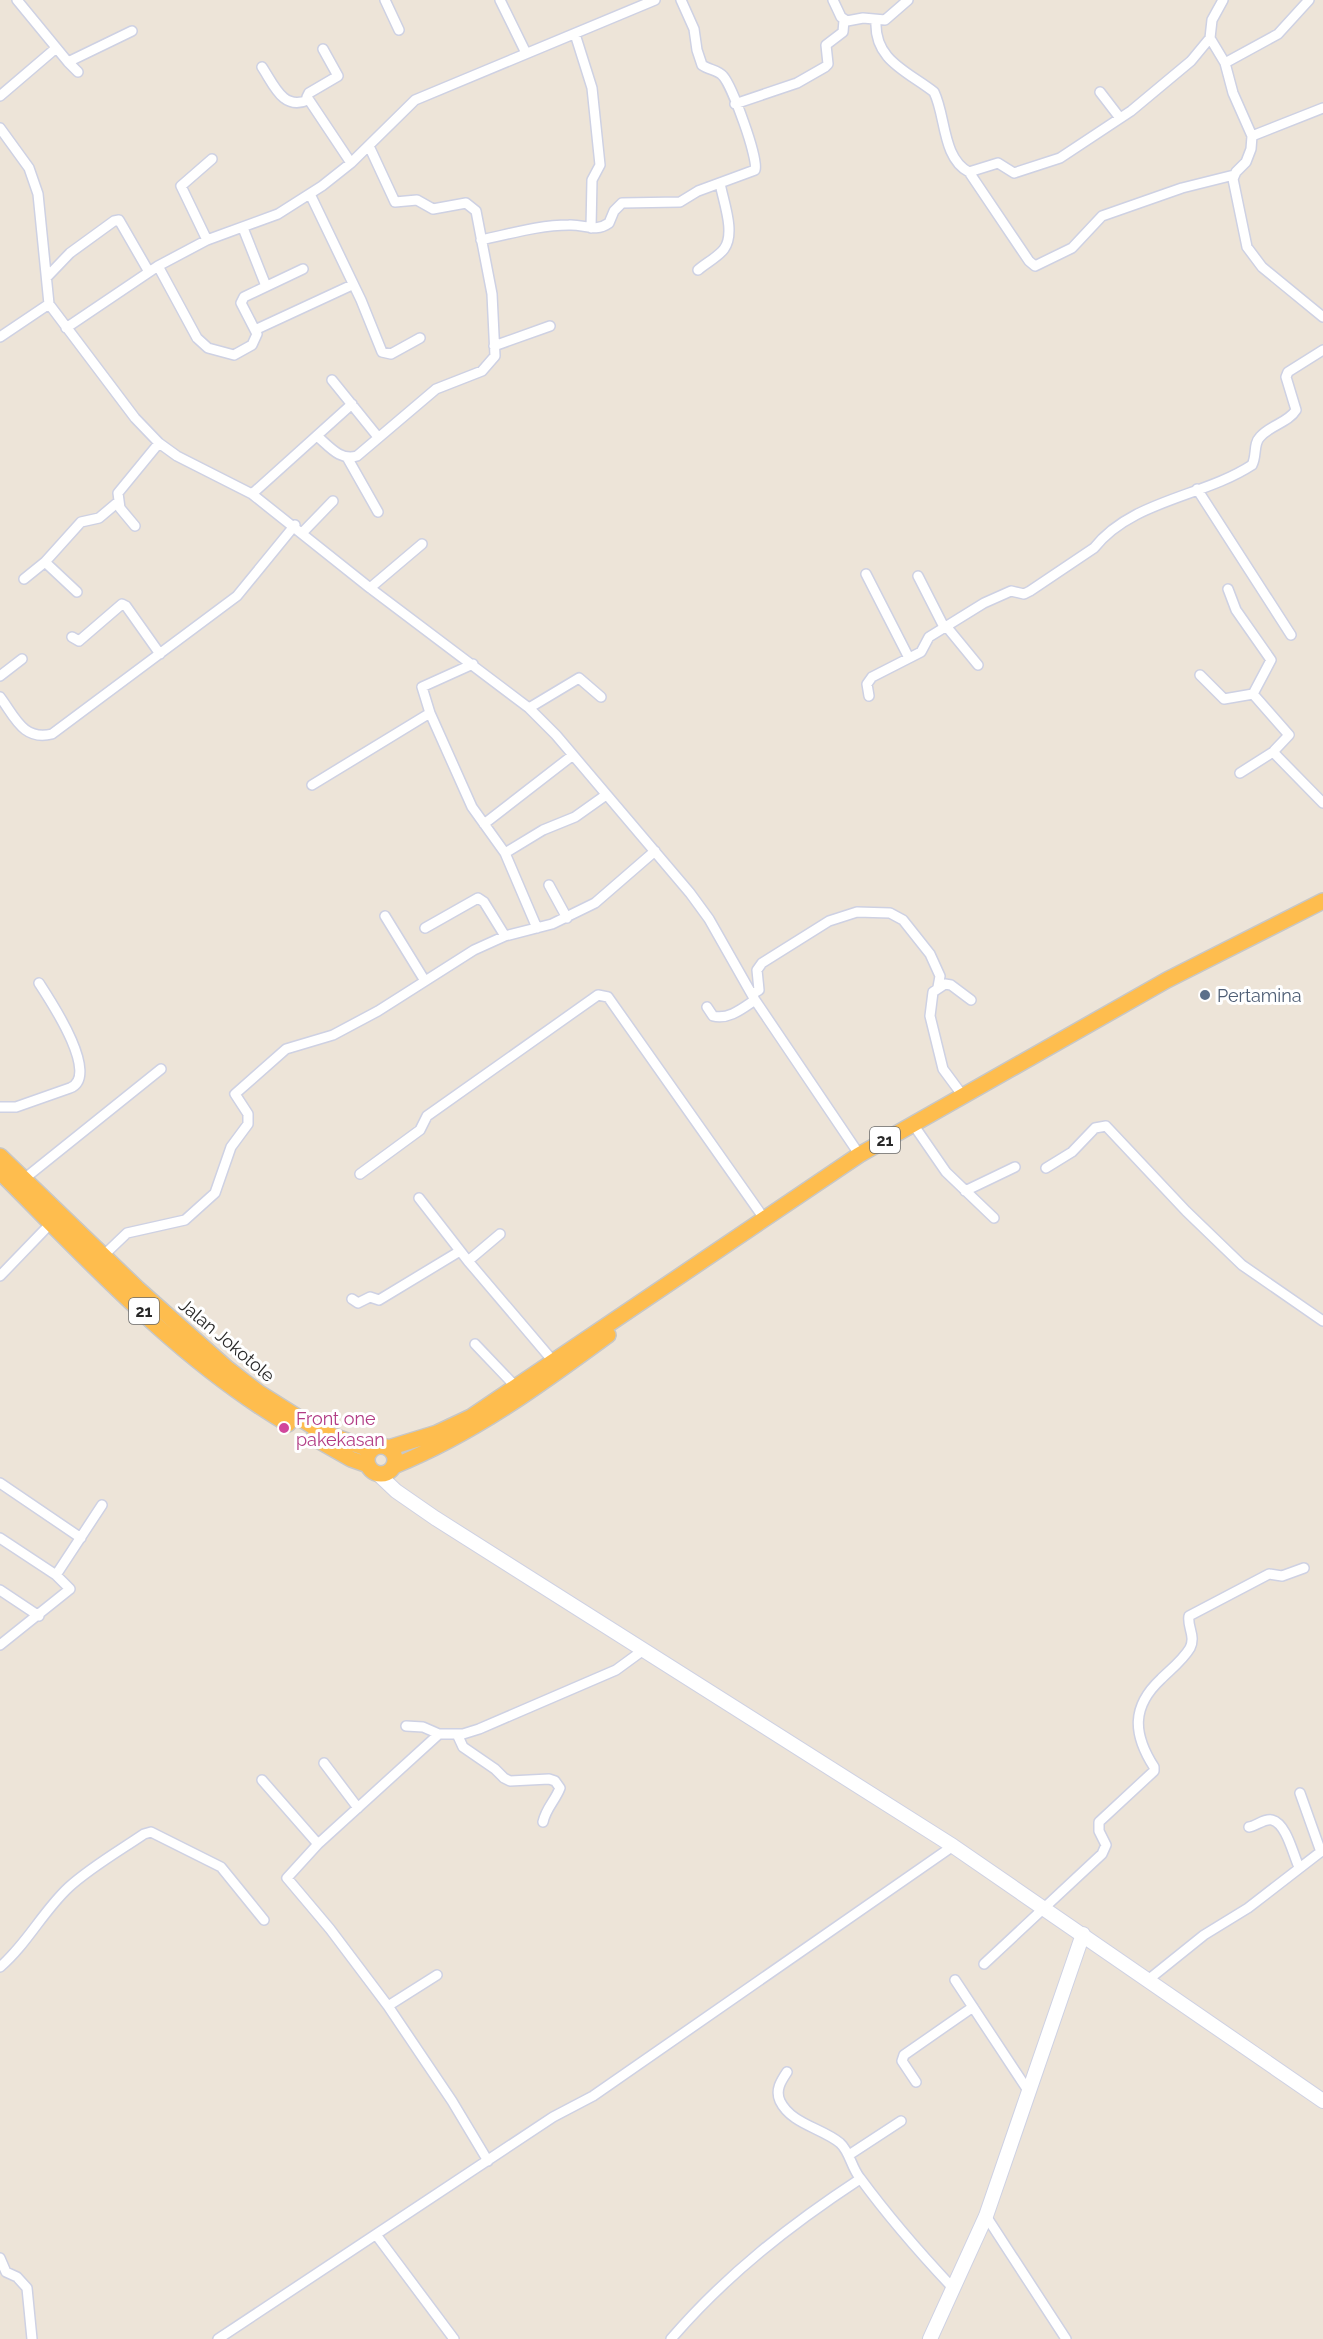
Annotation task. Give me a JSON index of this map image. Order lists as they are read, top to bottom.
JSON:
{
  "streets": {
    "highway": ["21", "Jalan Jokotole"]
  },
  "crossings": [
    ["21", "Jalan Jokotole"]
  ],
  "places": ["Pertamina", "Front one pakekasan"]
}
